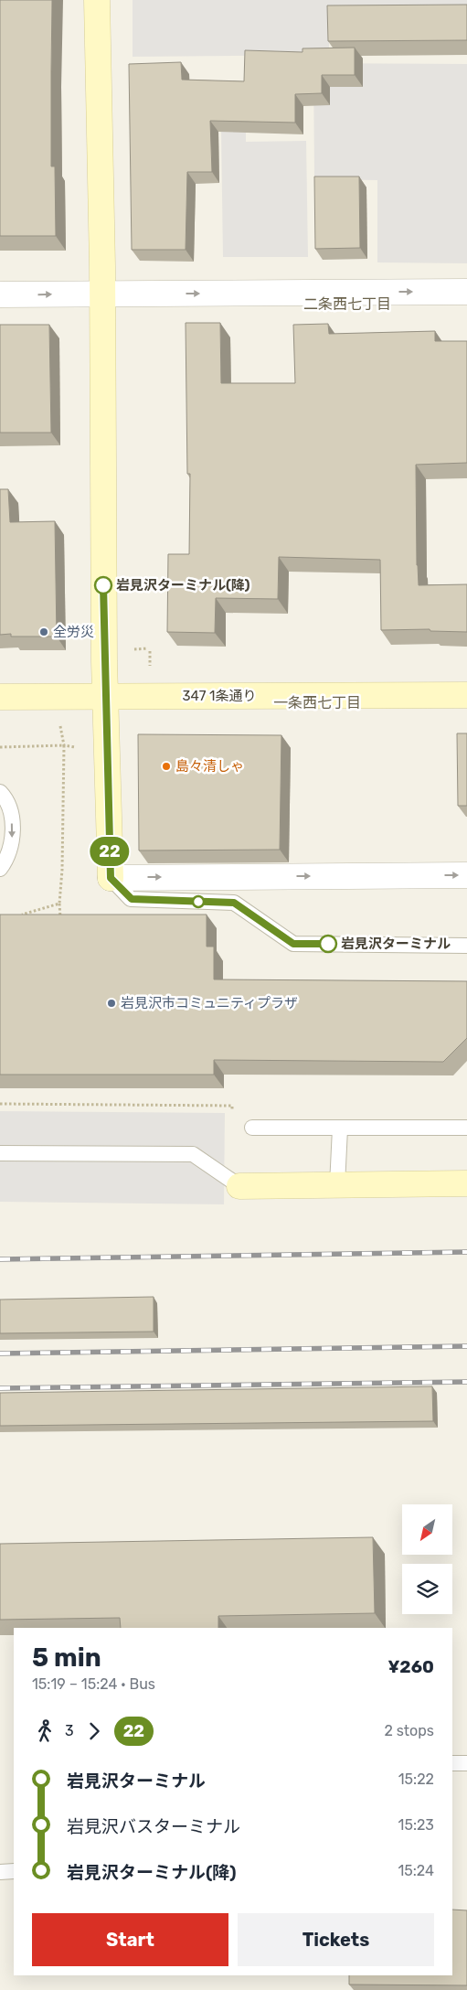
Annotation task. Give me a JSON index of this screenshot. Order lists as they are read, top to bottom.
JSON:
{
  "streets": {
    "street": ["347 1条通り"]
  },
  "districts": ["二条西七丁目", "一条西七丁目"],
  "places": [
    "岩見沢ターミナル(降)",
    "全労災",
    "島々清しゃ",
    "岩見沢ターミナル",
    "岩見沢市コミュニティプラザ"
  ],
  "lines": ["bus line 22"],
  "north": "bottom left",
  "page": {
    "on_map": "22",
    "heading": ["5 min", "15:19 – 15:24 · Bus", "¥260"],
    "legs": ["3", "22", "2 stops"],
    "list": [
      {
        "name": "岩見沢ターミナル",
        "value": "15:22"
      },
      {
        "name": "岩見沢バスターミナル",
        "value": "15:23"
      },
      {
        "name": "岩見沢ターミナル(降)",
        "value": "15:24"
      }
    ],
    "buttons": ["Start", "Tickets"]
  }
}
